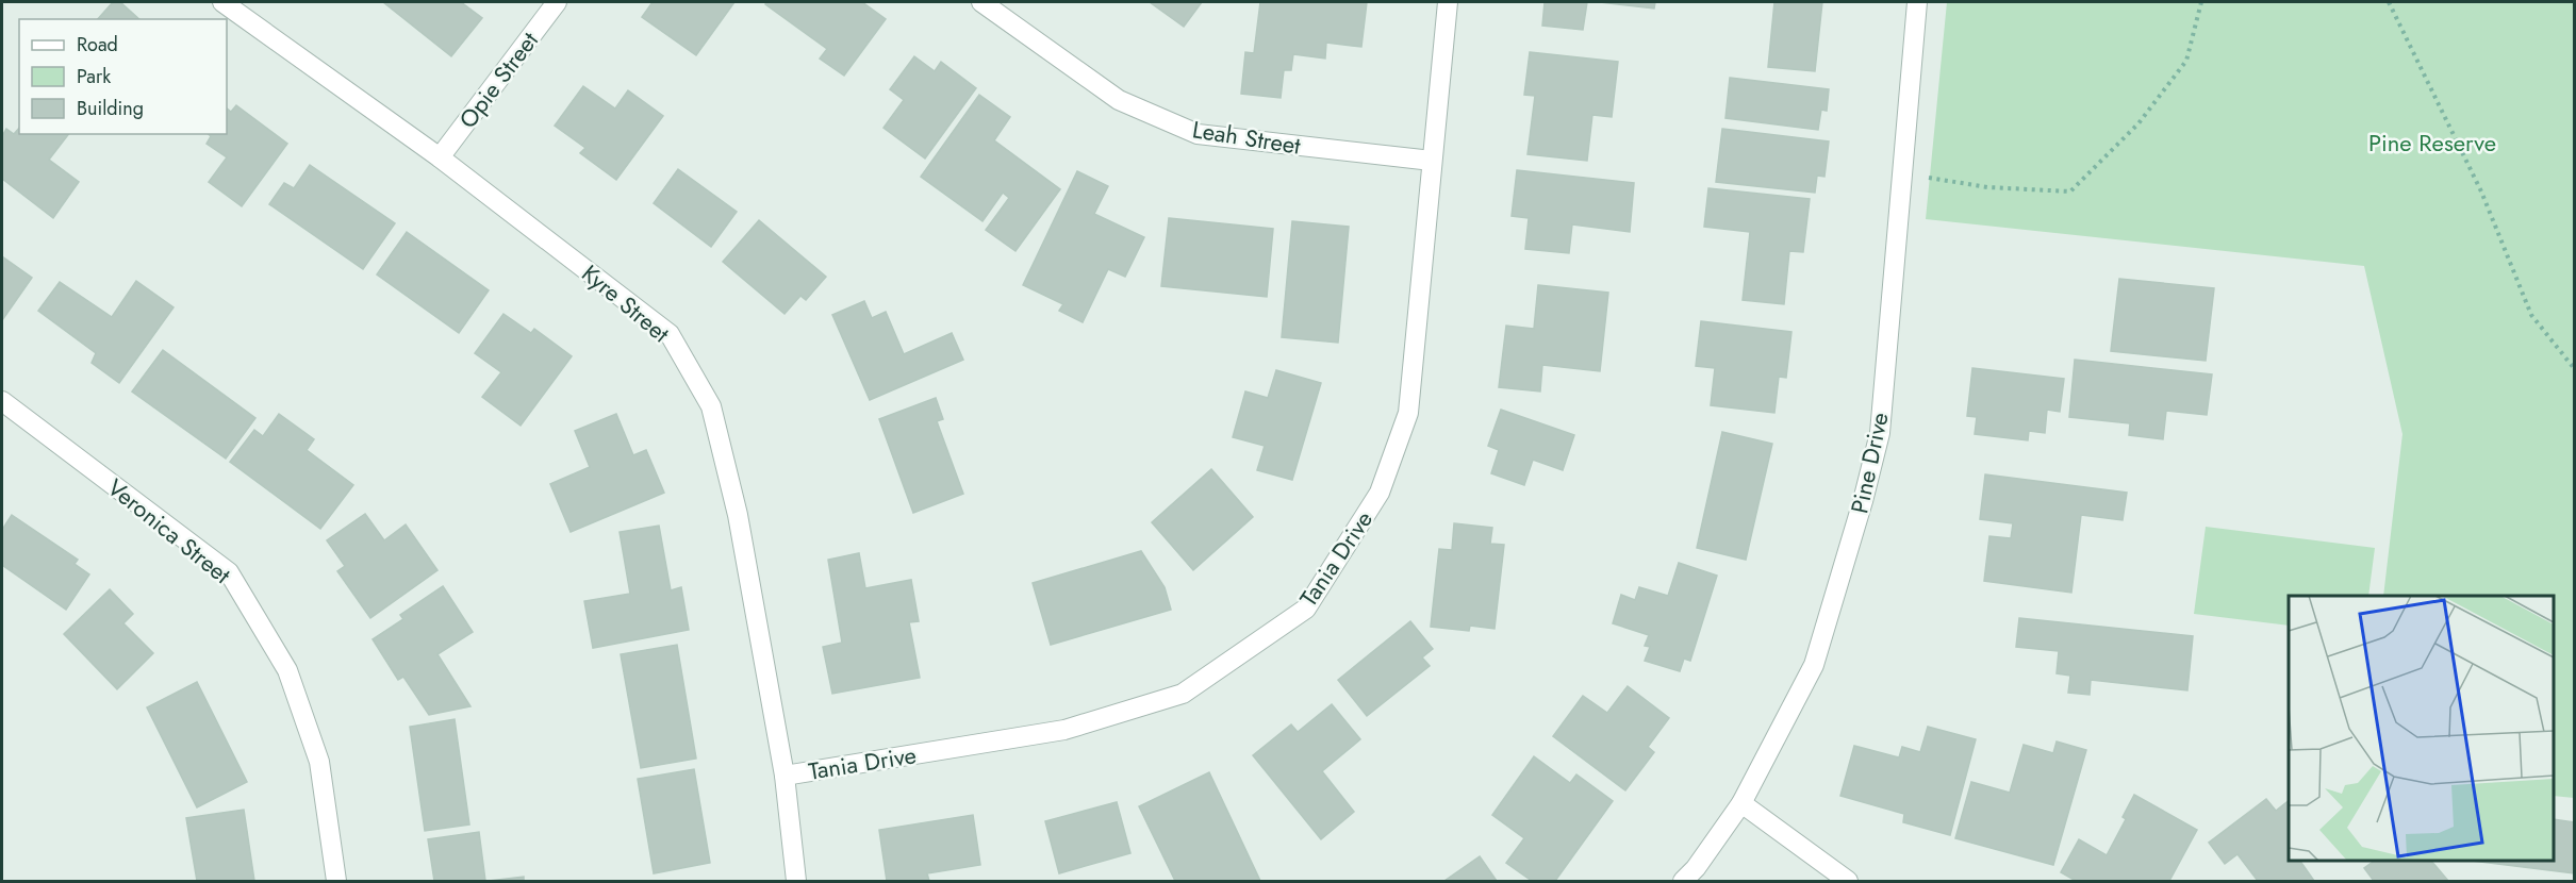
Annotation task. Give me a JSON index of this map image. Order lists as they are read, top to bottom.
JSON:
{
  "streets": {
    "street": [
      "Opie Street",
      "Leah Street",
      "Kyre Street",
      "Pine Drive",
      "Veronica Street",
      "Tania Drive"
    ]
  },
  "crossings": [
    ["Opie Street", "Kyre Street"],
    ["Leah Street", "Tania Drive"],
    ["Kyre Street", "Tania Drive"]
  ],
  "parks": ["Pine Reserve"],
  "legend": ["Road", "Park", "Building"]
}
